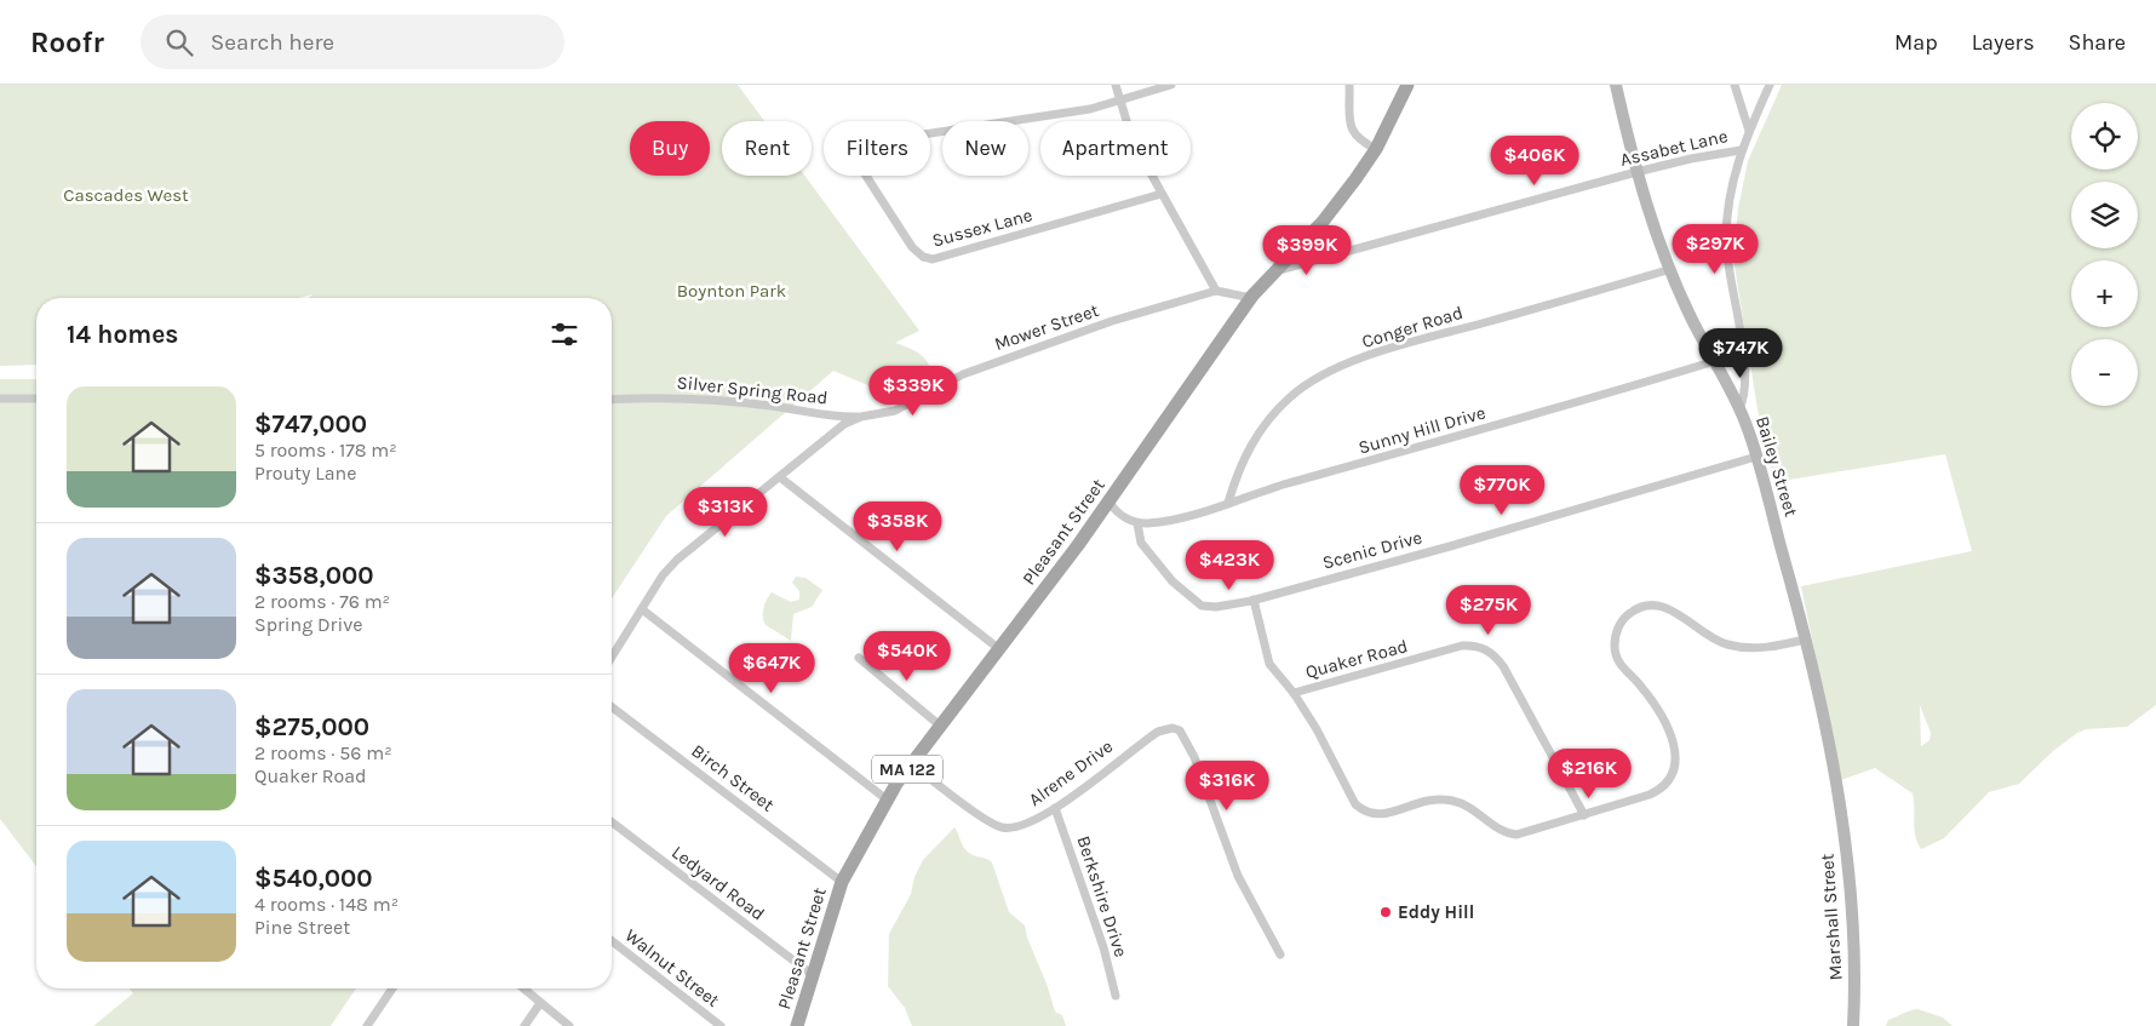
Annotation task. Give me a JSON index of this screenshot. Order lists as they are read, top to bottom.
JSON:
{
  "streets": {
    "main road": ["Pleasant Street", "MA 122"],
    "street": [
      "Assabet Lane",
      "Sussex Lane",
      "Mower Street",
      "Conger Road",
      "Silver Spring Road",
      "Sunny Hill Drive",
      "Bailey Street",
      "Scenic Drive",
      "Quaker Road",
      "Alrene Drive",
      "Birch Street",
      "Ledyard Road",
      "Berkshire Drive",
      "Marshall Street",
      "Walnut Street"
    ]
  },
  "crossings": [
    ["Assabet Lane", "Bailey Street"],
    ["Assabet Lane", "Pleasant Street"],
    ["Mower Street", "Silver Spring Road"],
    ["Mower Street", "Pleasant Street"],
    ["Conger Road", "Sunny Hill Drive"],
    ["Conger Road", "Bailey Street"],
    ["Sunny Hill Drive", "Bailey Street"],
    ["Sunny Hill Drive", "Scenic Drive"],
    ["Bailey Street", "Scenic Drive"],
    ["Bailey Street", "Marshall Street"],
    ["Pleasant Street", "Alrene Drive"],
    ["Pleasant Street", "Birch Street"],
    ["Pleasant Street", "Ledyard Road"],
    ["Alrene Drive", "Berkshire Drive"]
  ],
  "parks": ["Cascades West", "Boynton Park"],
  "places": ["Eddy Hill"],
  "page": {
    "header": "Roofr",
    "search": "Search here",
    "nav": ["Map", "Layers", "Share"],
    "map_buttons": ["+", "−"],
    "chip": [
      "Buy",
      "Rent",
      "Filters",
      "New",
      "Apartment"
    ],
    "price": [
      "$406K",
      "$297K",
      "$399K",
      "$747K",
      "$339K",
      "$770K",
      "$313K",
      "$358K",
      "$423K",
      "$275K",
      "$540K",
      "$647K",
      "$216K",
      "$316K"
    ],
    "heading": "14 homes",
    "list": [
      {
        "name": "$747,000",
        "note": "5 rooms · 178 m² · Prouty Lane"
      },
      {
        "name": "$358,000",
        "note": "2 rooms · 76 m² · Spring Drive"
      },
      {
        "name": "$275,000",
        "note": "2 rooms · 56 m² · Quaker Road"
      },
      {
        "name": "$540,000",
        "note": "4 rooms · 148 m² · Pine Street"
      }
    ]
  }
}
